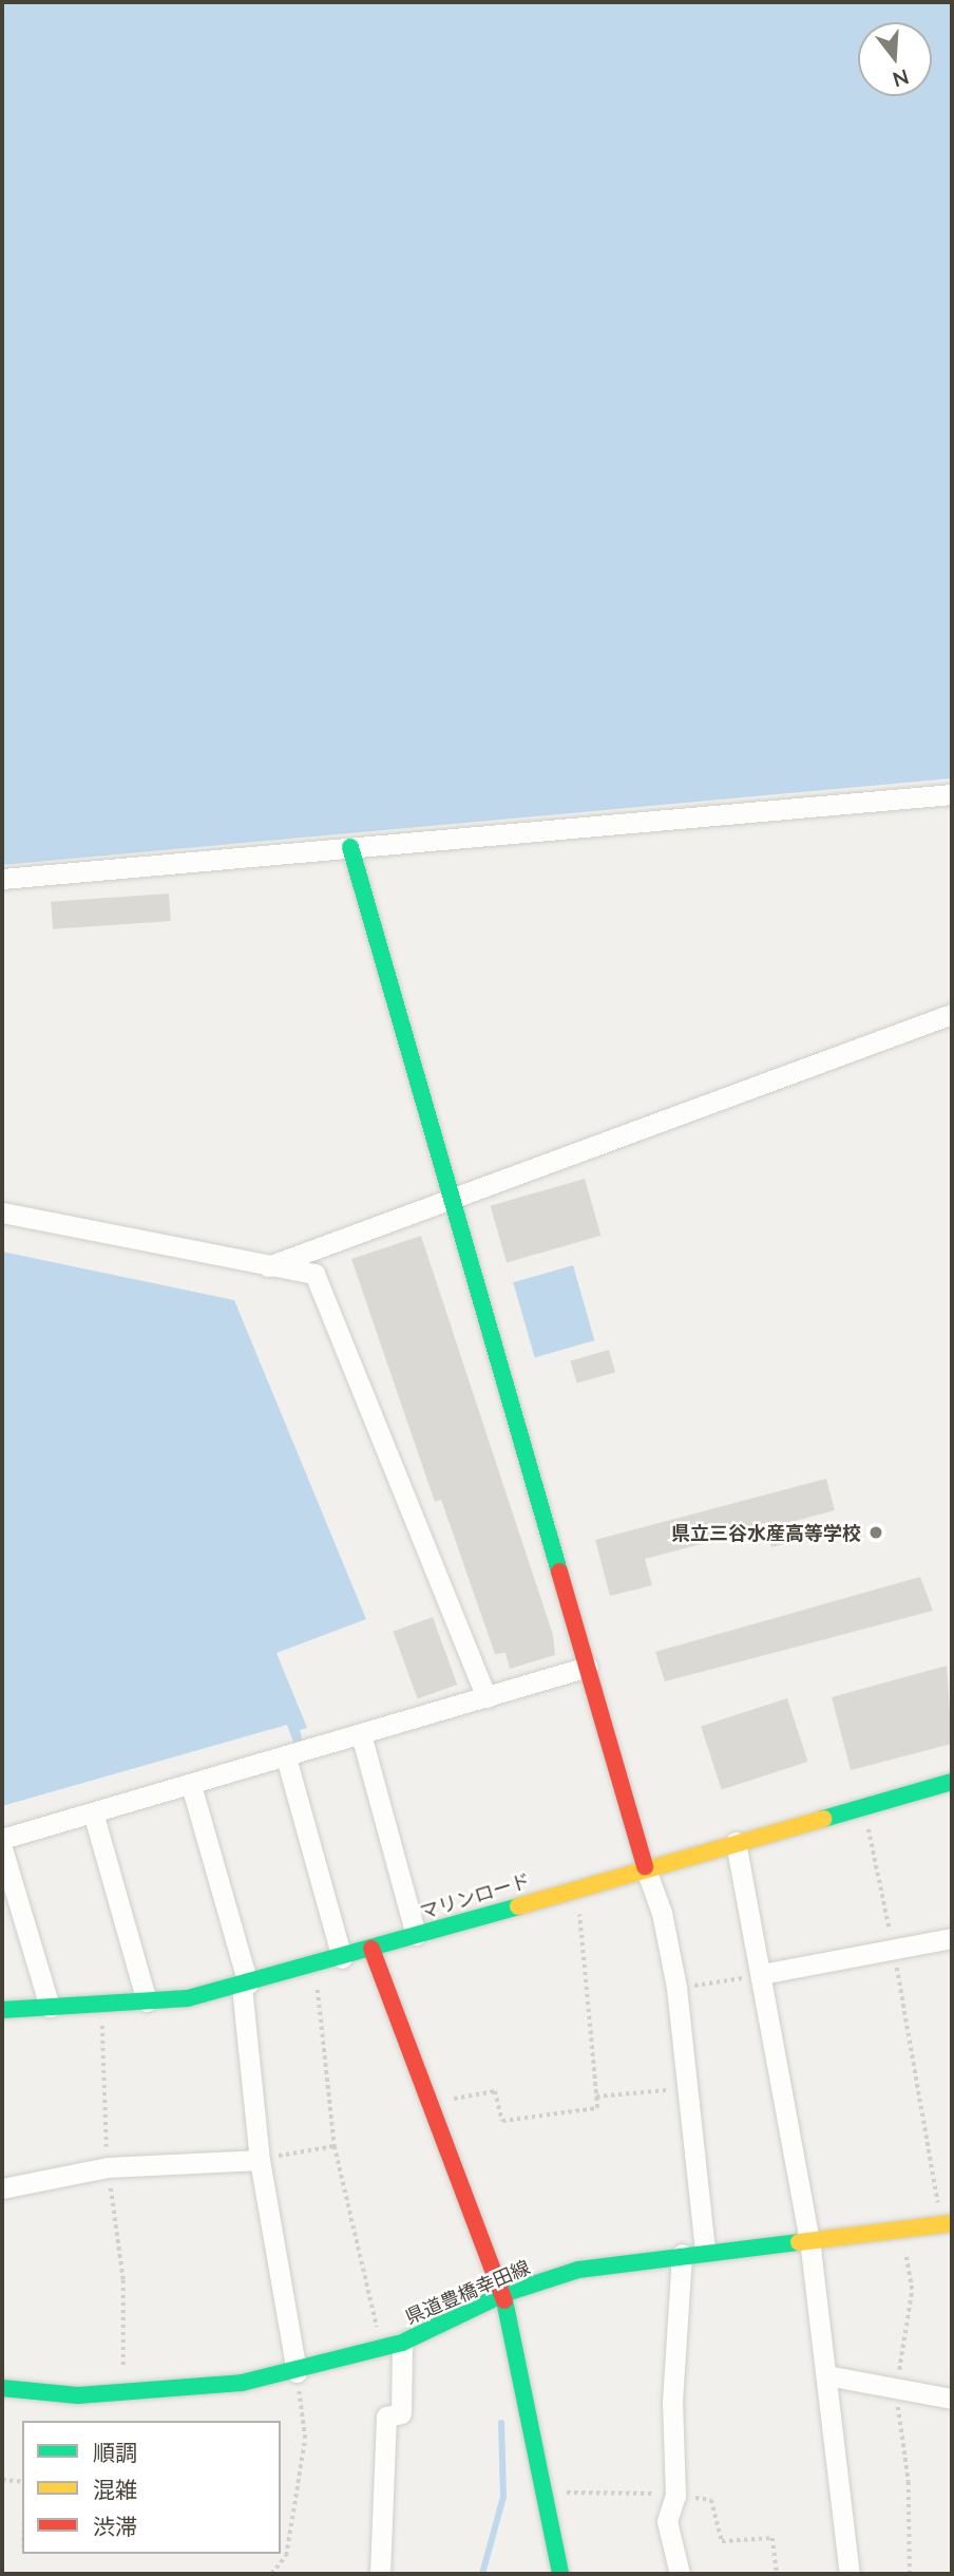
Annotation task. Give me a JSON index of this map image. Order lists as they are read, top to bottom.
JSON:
{
  "streets": {
    "street": ["マリンロード", "県道豊橋幸田線"]
  },
  "places": ["県立三谷水産高等学校"],
  "legend": ["順調", "混雑", "渋滞"],
  "north": "bottom"
}
